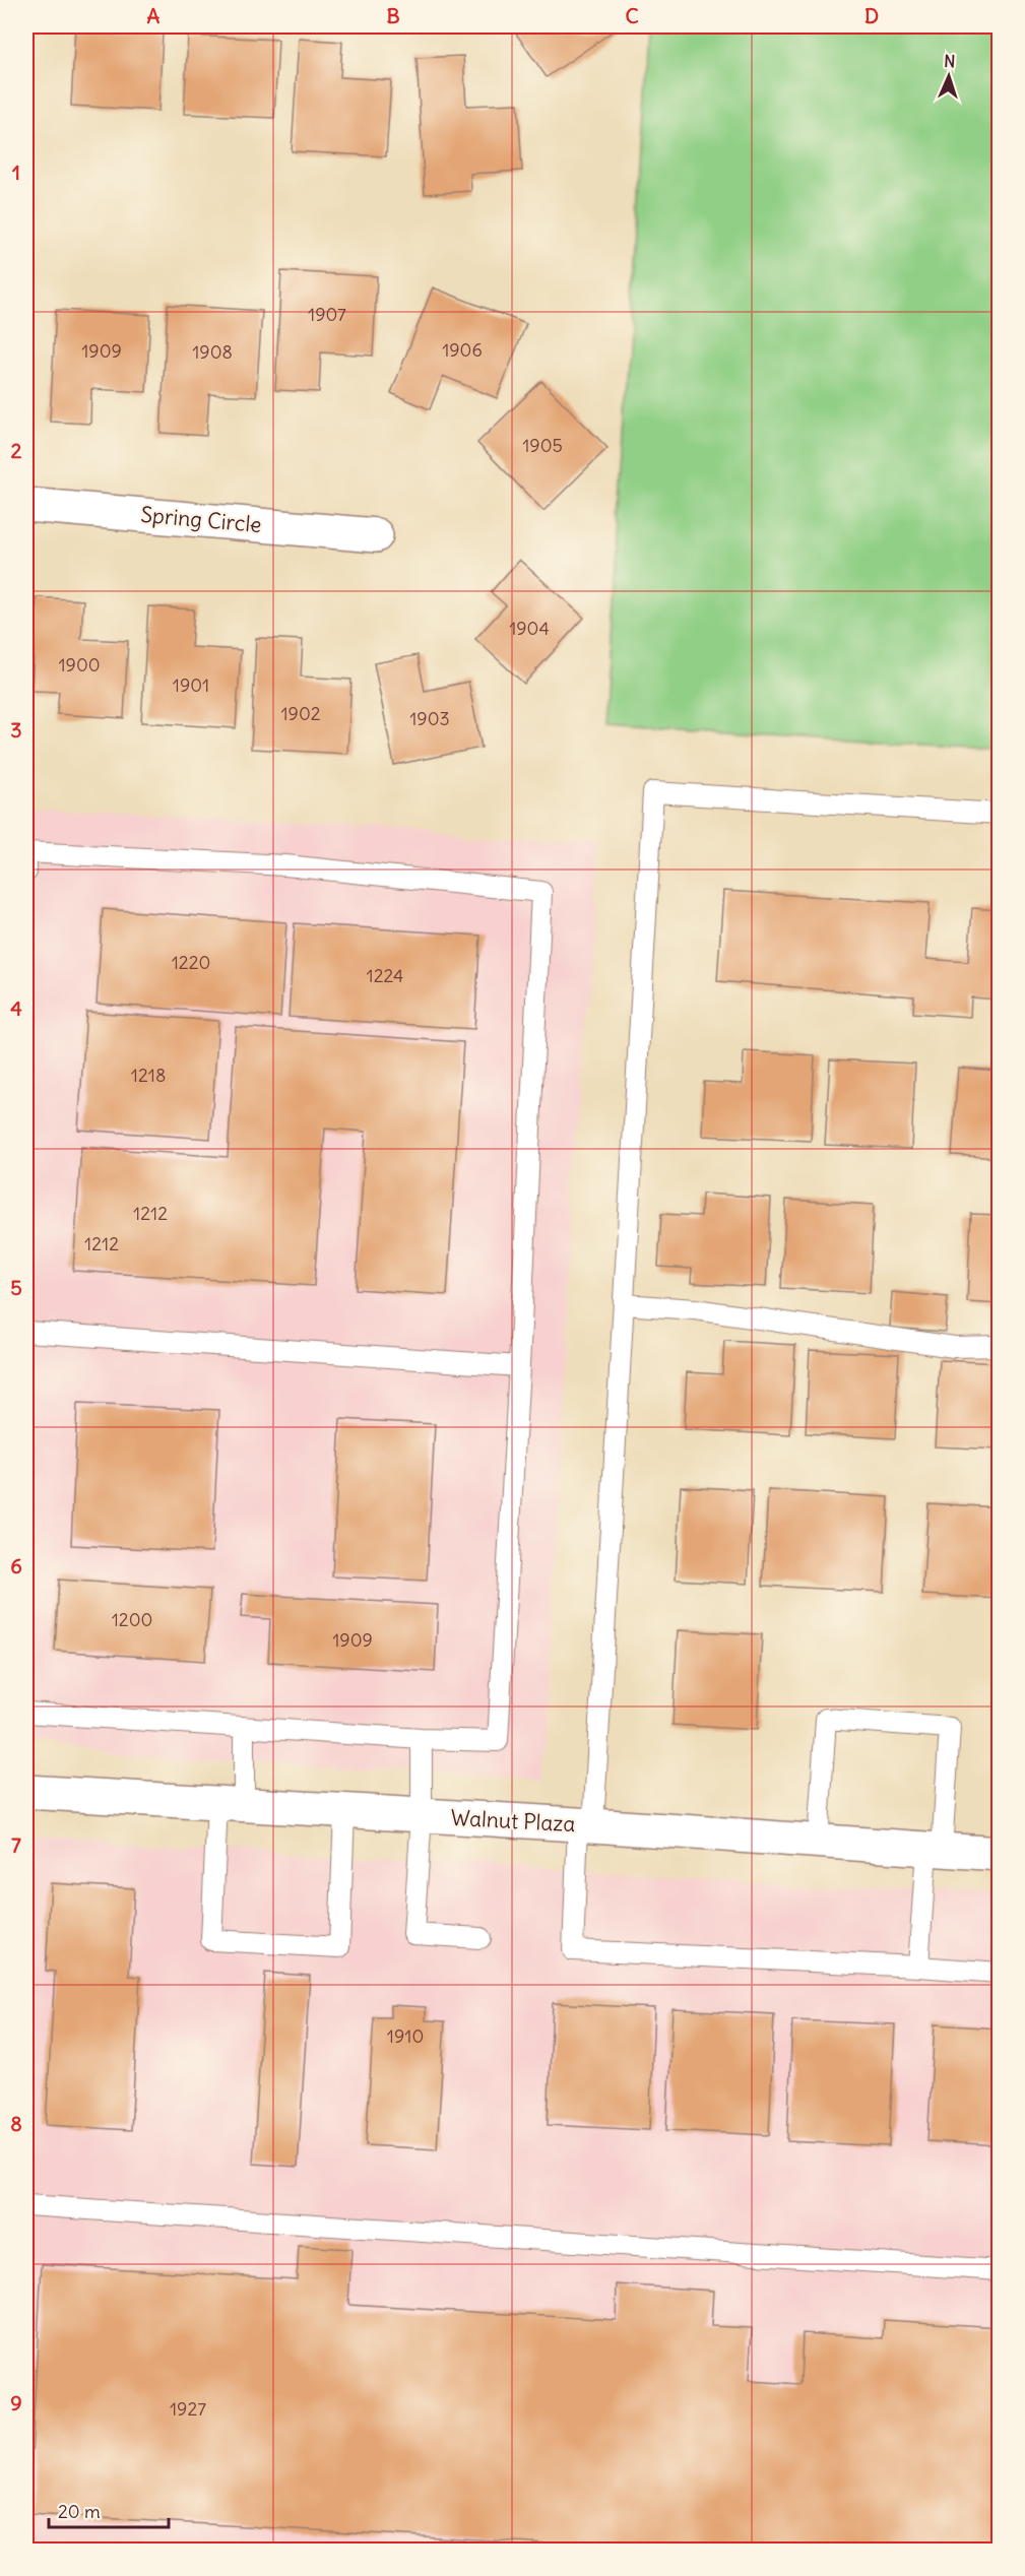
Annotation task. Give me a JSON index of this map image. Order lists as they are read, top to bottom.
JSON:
{
  "streets": {
    "street": ["Spring Circle", "Walnut Plaza"]
  },
  "house_numbers": [
    "1907",
    "1906",
    "1909",
    "1908",
    "1905",
    "1904",
    "1900",
    "1901",
    "1902",
    "1903",
    "1220",
    "1224",
    "1218",
    "1212",
    "1212",
    "1200",
    "1909",
    "1910",
    "1927"
  ],
  "scale_bar": "20 m",
  "north": "top",
  "grid": {
    "columns": [
      "A",
      "B",
      "C",
      "D"
    ],
    "rows": [
      "1",
      "2",
      "3",
      "4",
      "5",
      "6",
      "7",
      "8",
      "9"
    ]
  }
}
